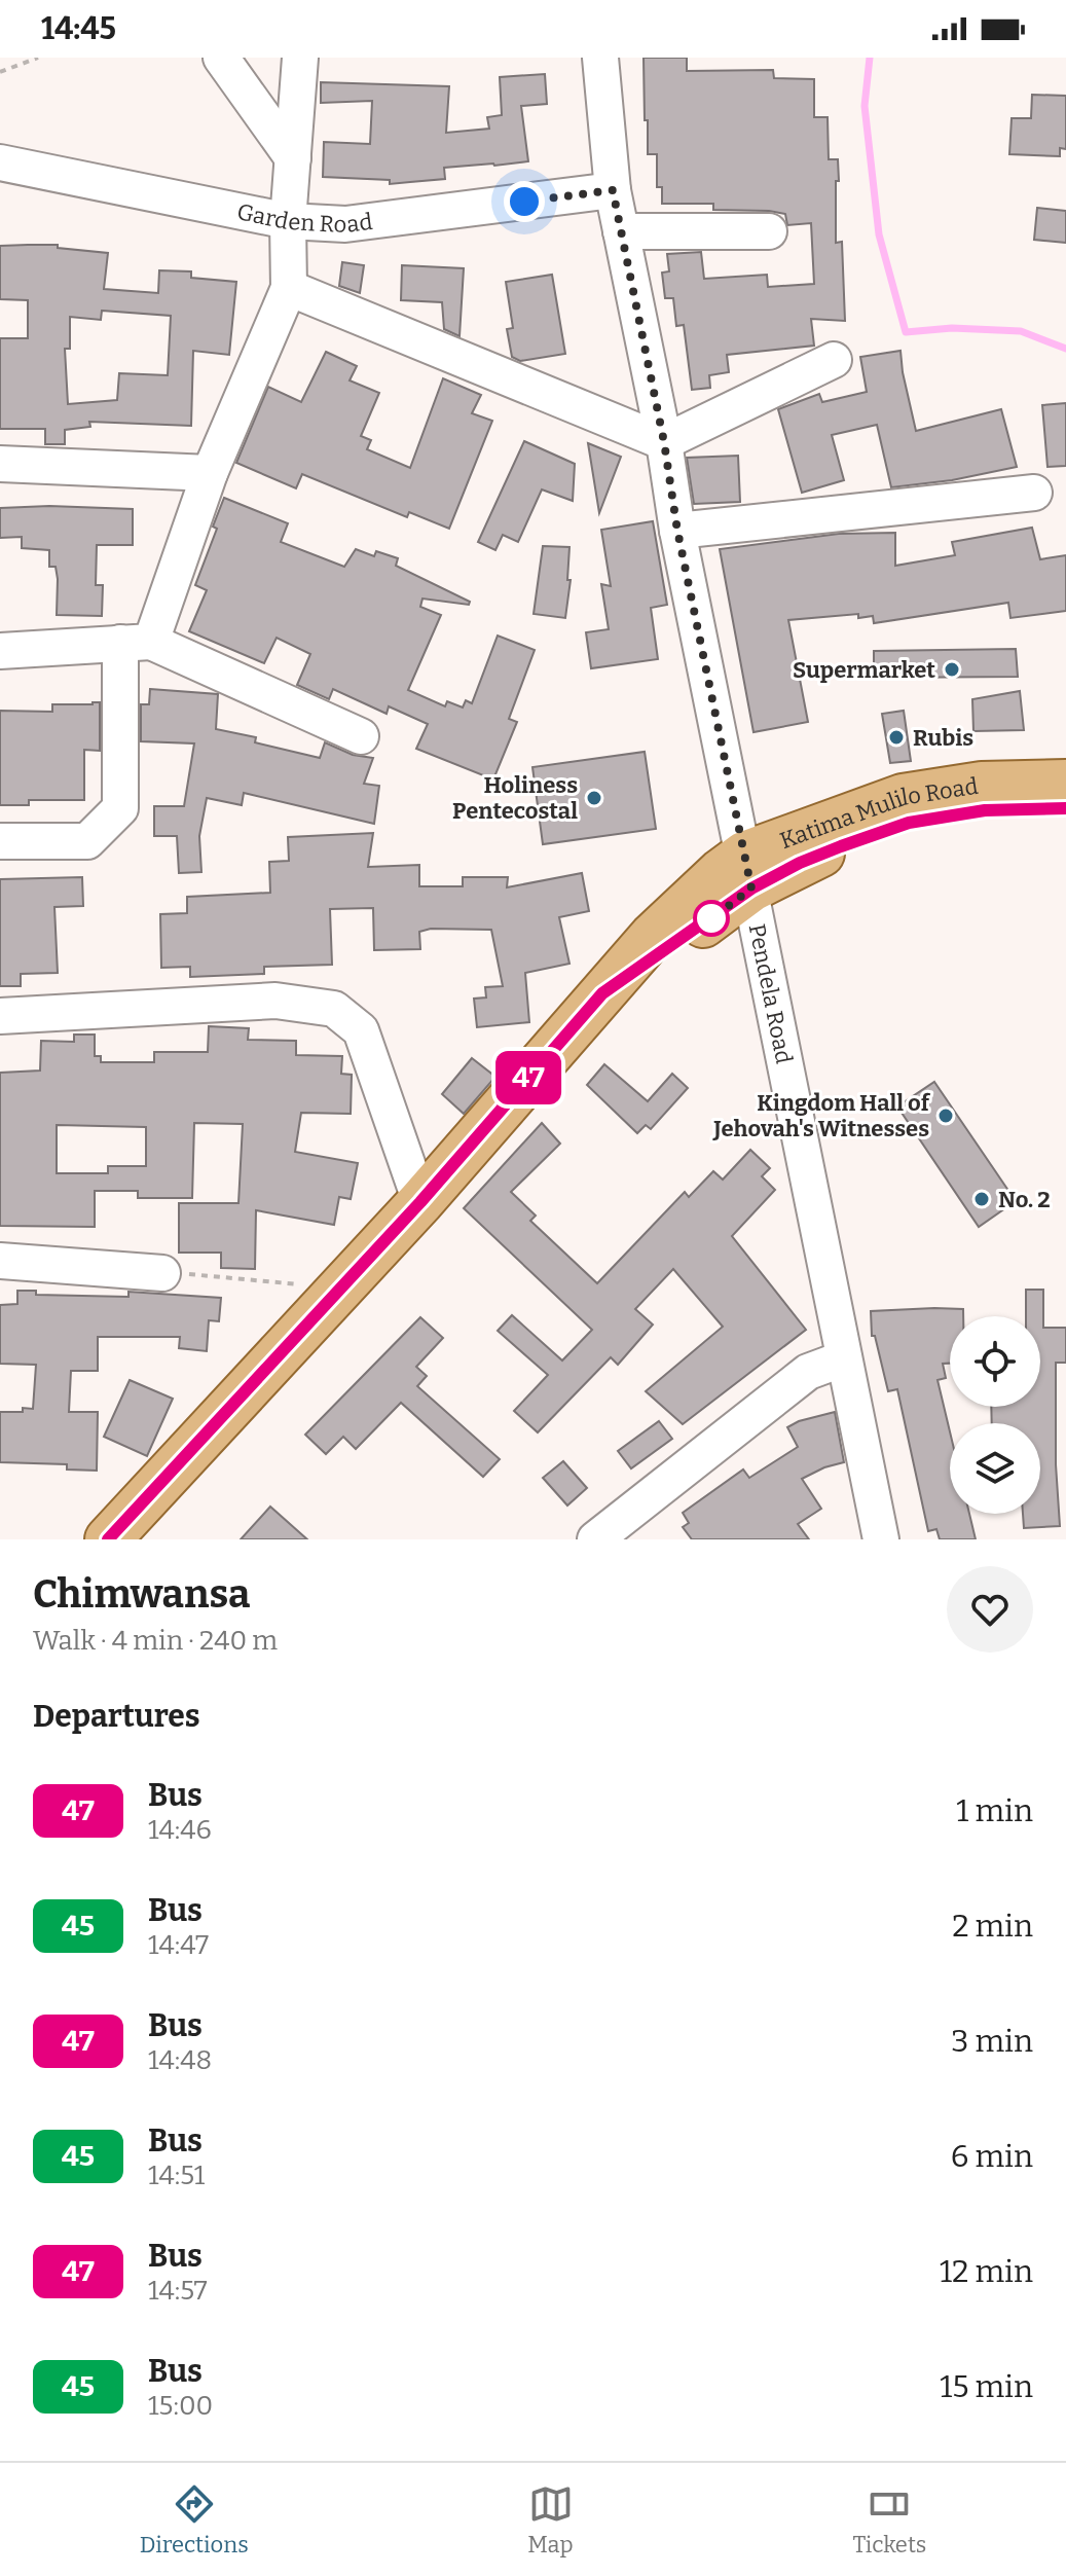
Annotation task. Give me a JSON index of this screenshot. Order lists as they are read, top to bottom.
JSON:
{
  "streets": {
    "main road": ["Katima Mulilo Road"],
    "street": ["Garden Road", "Pendela Road"]
  },
  "crossings": [
    ["Garden Road", "Pendela Road"],
    ["Katima Mulilo Road", "Pendela Road"]
  ],
  "places": [
    "Supermarket",
    "Rubis",
    "Holiness Pentecostal",
    "Kingdom Hall of Jehovah's Witnesses",
    "No. 2"
  ],
  "lines": ["bus line 47"],
  "page": {
    "status": "14:45",
    "on_map": "47",
    "heading": [
      ["Chimwansa", "Walk · 4 min · 240 m"],
      "Departures"
    ],
    "list": [
      {
        "mark": "47",
        "name": "Bus",
        "note": "14:46",
        "value": "1 min"
      },
      {
        "mark": "45",
        "name": "Bus",
        "note": "14:47",
        "value": "2 min"
      },
      {
        "mark": "47",
        "name": "Bus",
        "note": "14:48",
        "value": "3 min"
      },
      {
        "mark": "45",
        "name": "Bus",
        "note": "14:51",
        "value": "6 min"
      },
      {
        "mark": "47",
        "name": "Bus",
        "note": "14:57",
        "value": "12 min"
      },
      {
        "mark": "45",
        "name": "Bus",
        "note": "15:00",
        "value": "15 min"
      }
    ],
    "tabs": ["Directions", "Map", "Tickets"]
  }
}
